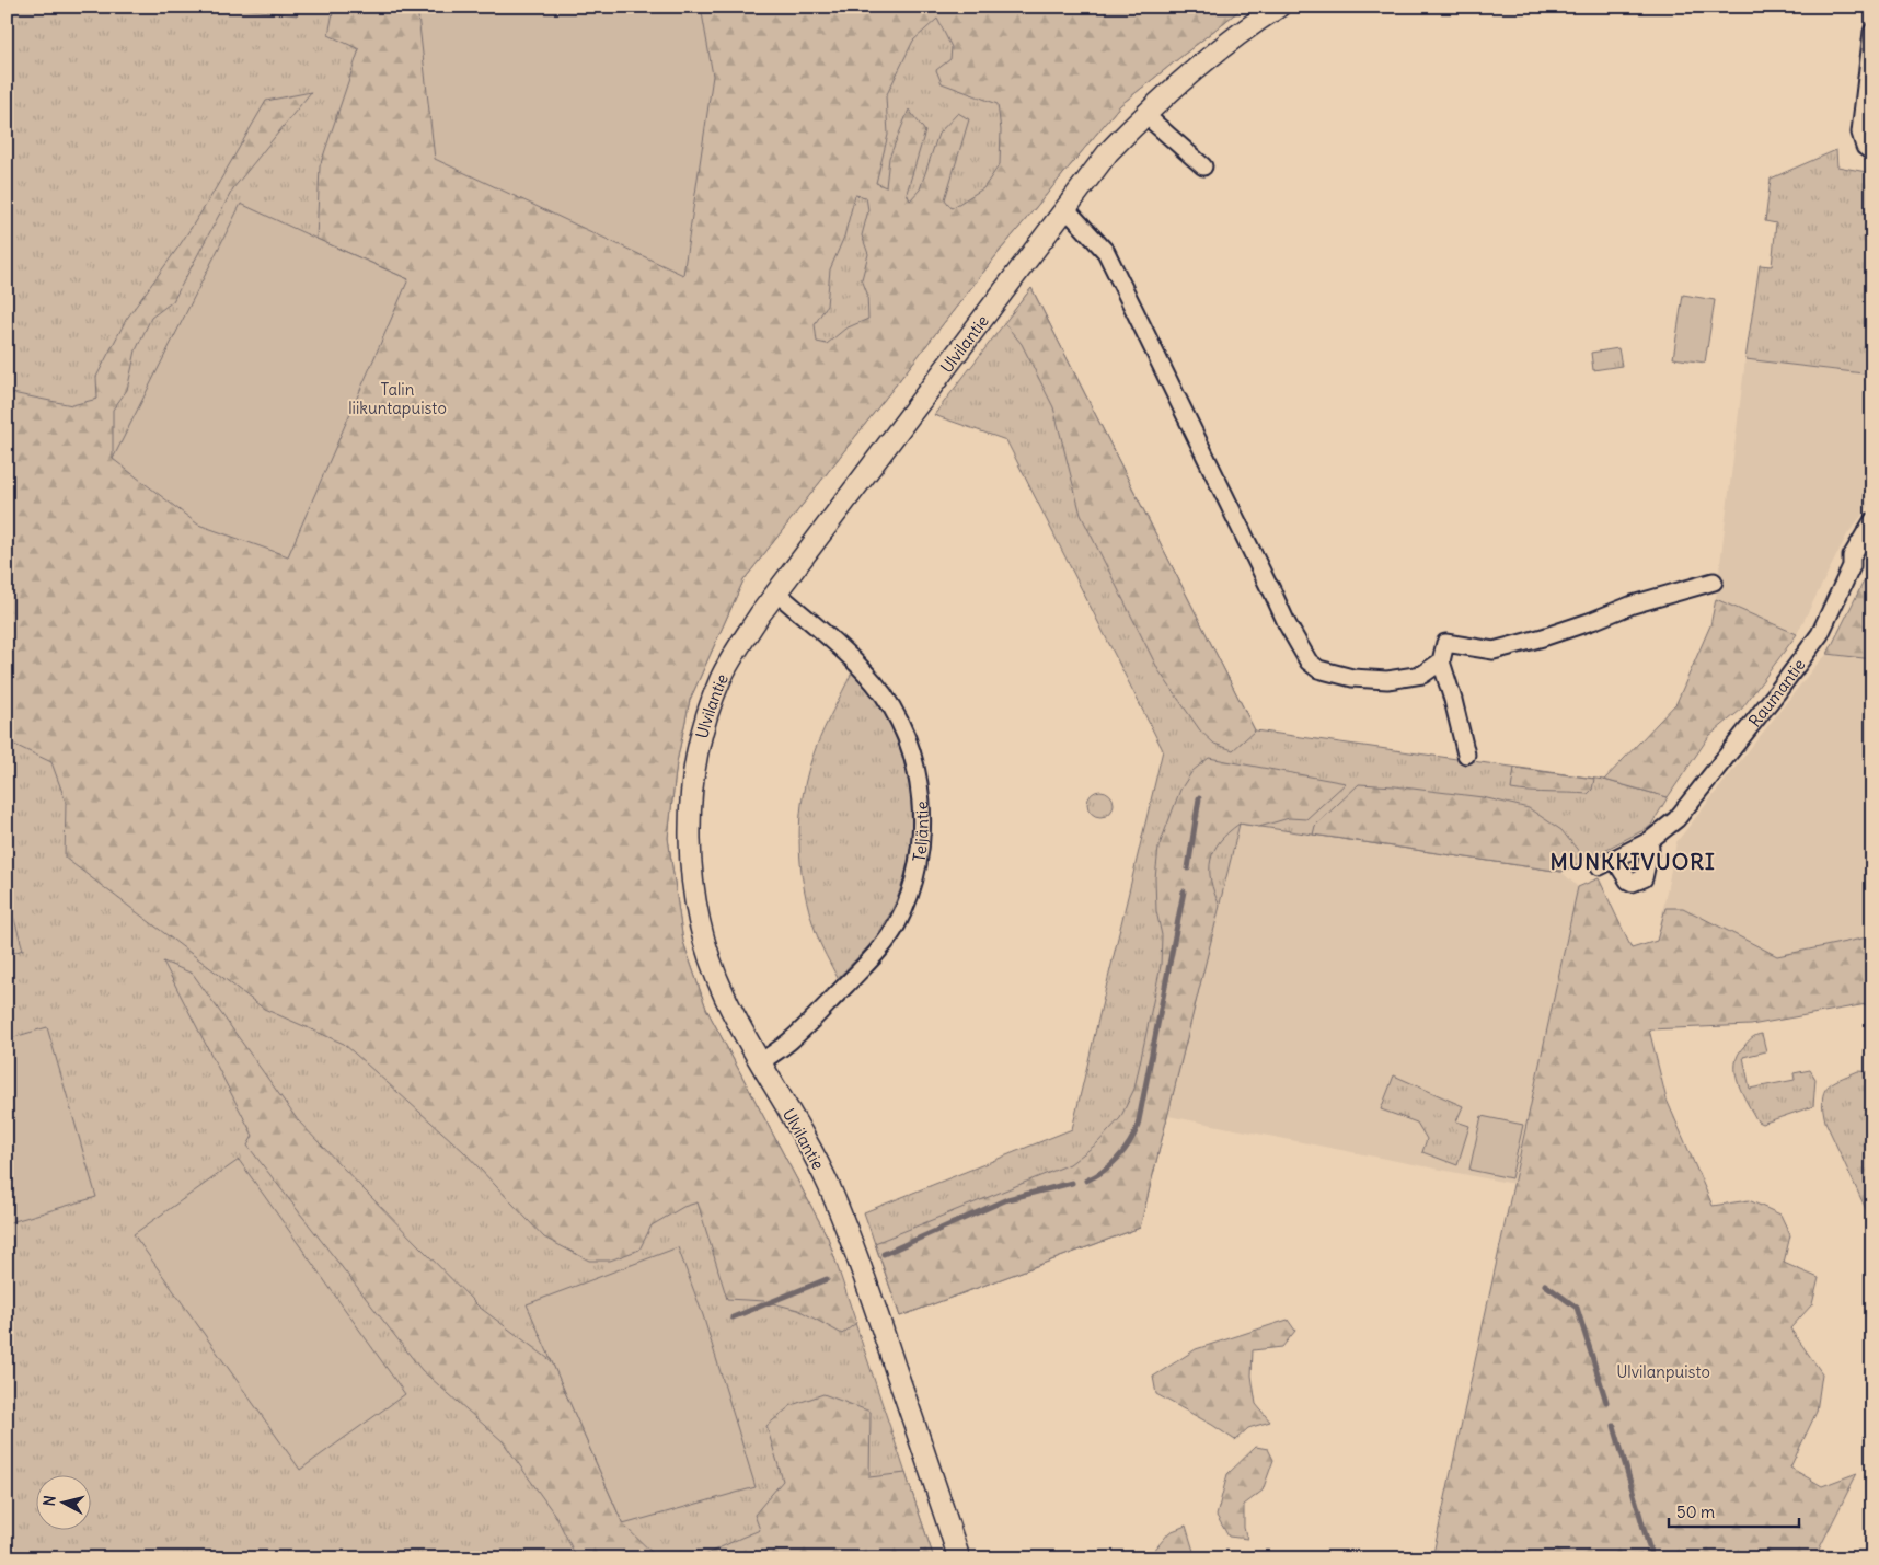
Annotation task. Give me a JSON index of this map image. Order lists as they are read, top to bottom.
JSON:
{
  "streets": {
    "street": ["Ulvilantie", "Raumantie", "Teljäntie"]
  },
  "crossings": [
    ["Ulvilantie", "Teljäntie"]
  ],
  "districts": ["MUNKKIVUORI"],
  "parks": ["Talin liikuntapuisto", "Ulvilanpuisto"],
  "scale_bar": "50 m",
  "north": "left"
}
